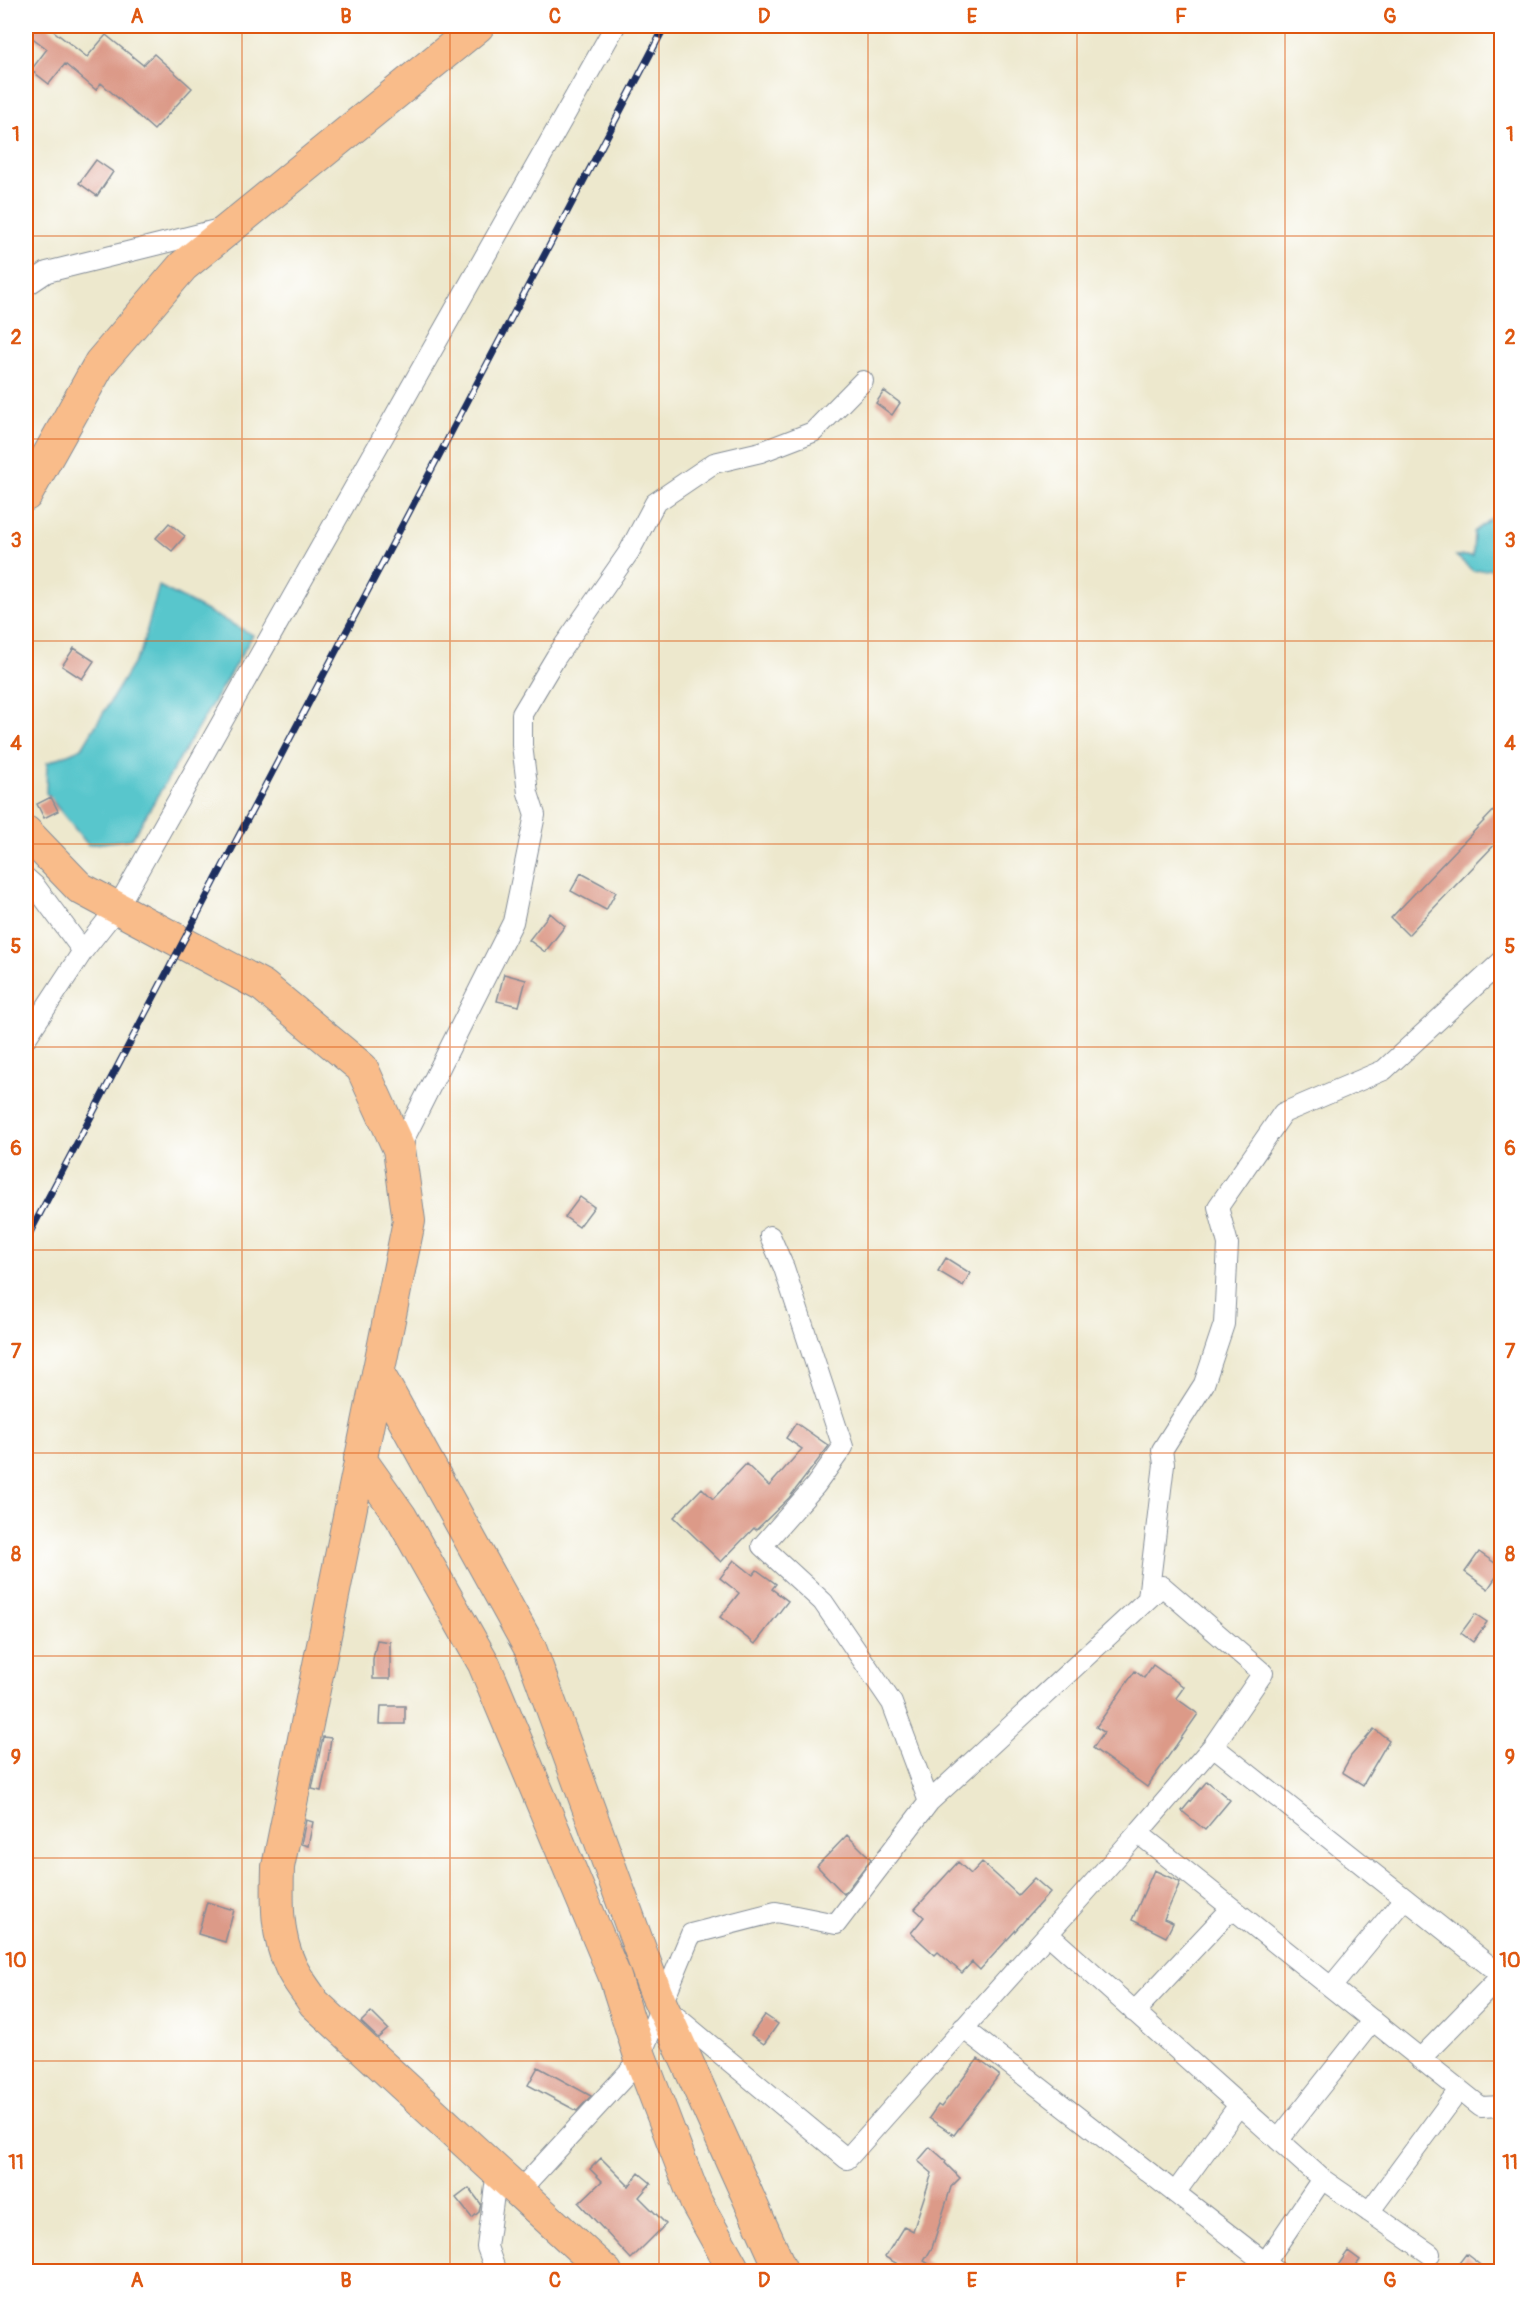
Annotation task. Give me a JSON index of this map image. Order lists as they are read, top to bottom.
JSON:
{
  "grid": {
    "columns": [
      "A",
      "B",
      "C",
      "D",
      "E",
      "F",
      "G"
    ],
    "rows": [
      "1",
      "2",
      "3",
      "4",
      "5",
      "6",
      "7",
      "8",
      "9",
      "10",
      "11"
    ]
  }
}
